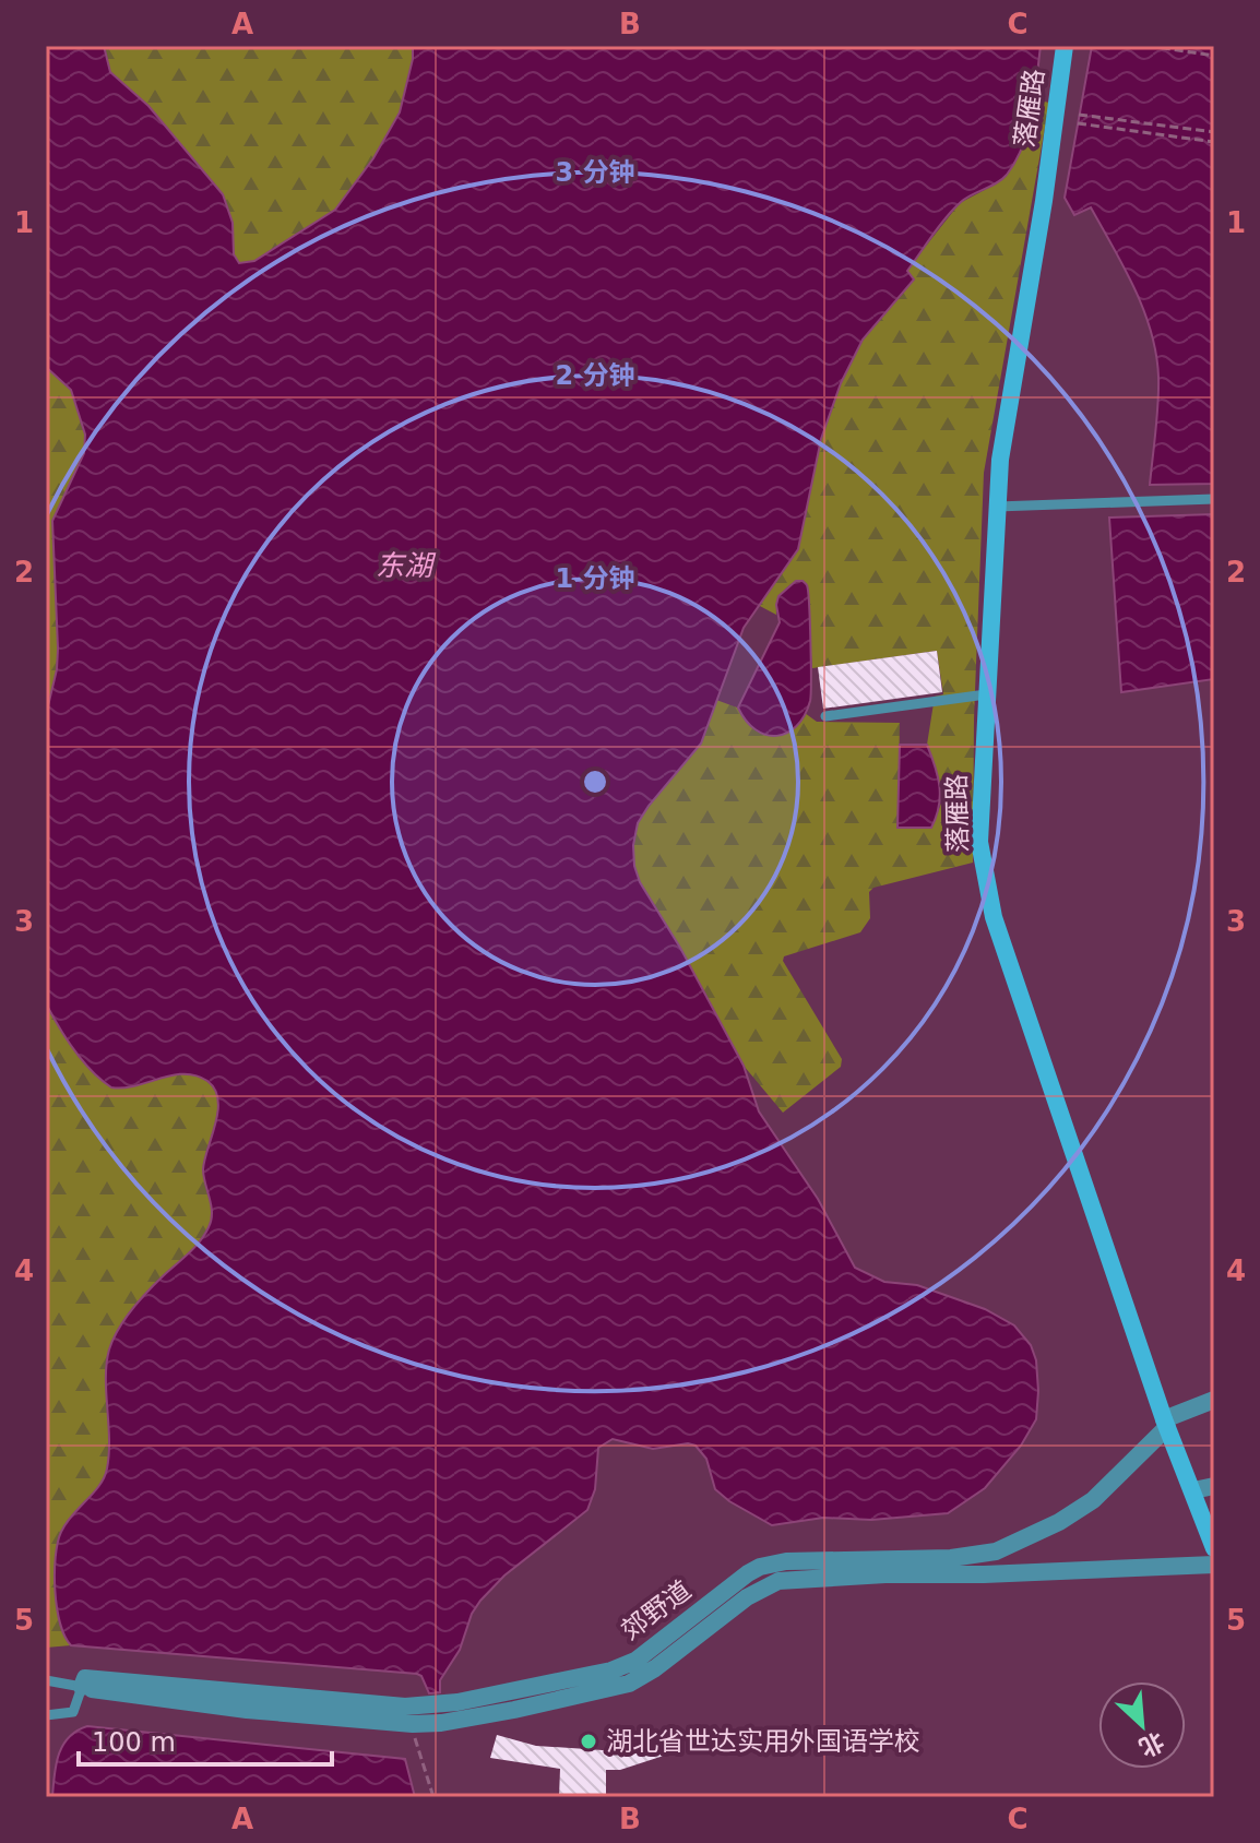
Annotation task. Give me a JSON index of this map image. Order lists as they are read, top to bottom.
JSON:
{
  "streets": {
    "street": ["落雁路", "郊野道"]
  },
  "crossings": [
    ["落雁路", "郊野道"]
  ],
  "water": ["东湖"],
  "places": ["湖北省世达实用外国语学校"],
  "scale_bar": "100 m",
  "north": "bottom right",
  "grid": {
    "columns": ["A", "B", "C"],
    "rows": [
      "1",
      "2",
      "3",
      "4",
      "5"
    ]
  },
  "rings": ["3 分钟", "2 分钟", "1 分钟"]
}
